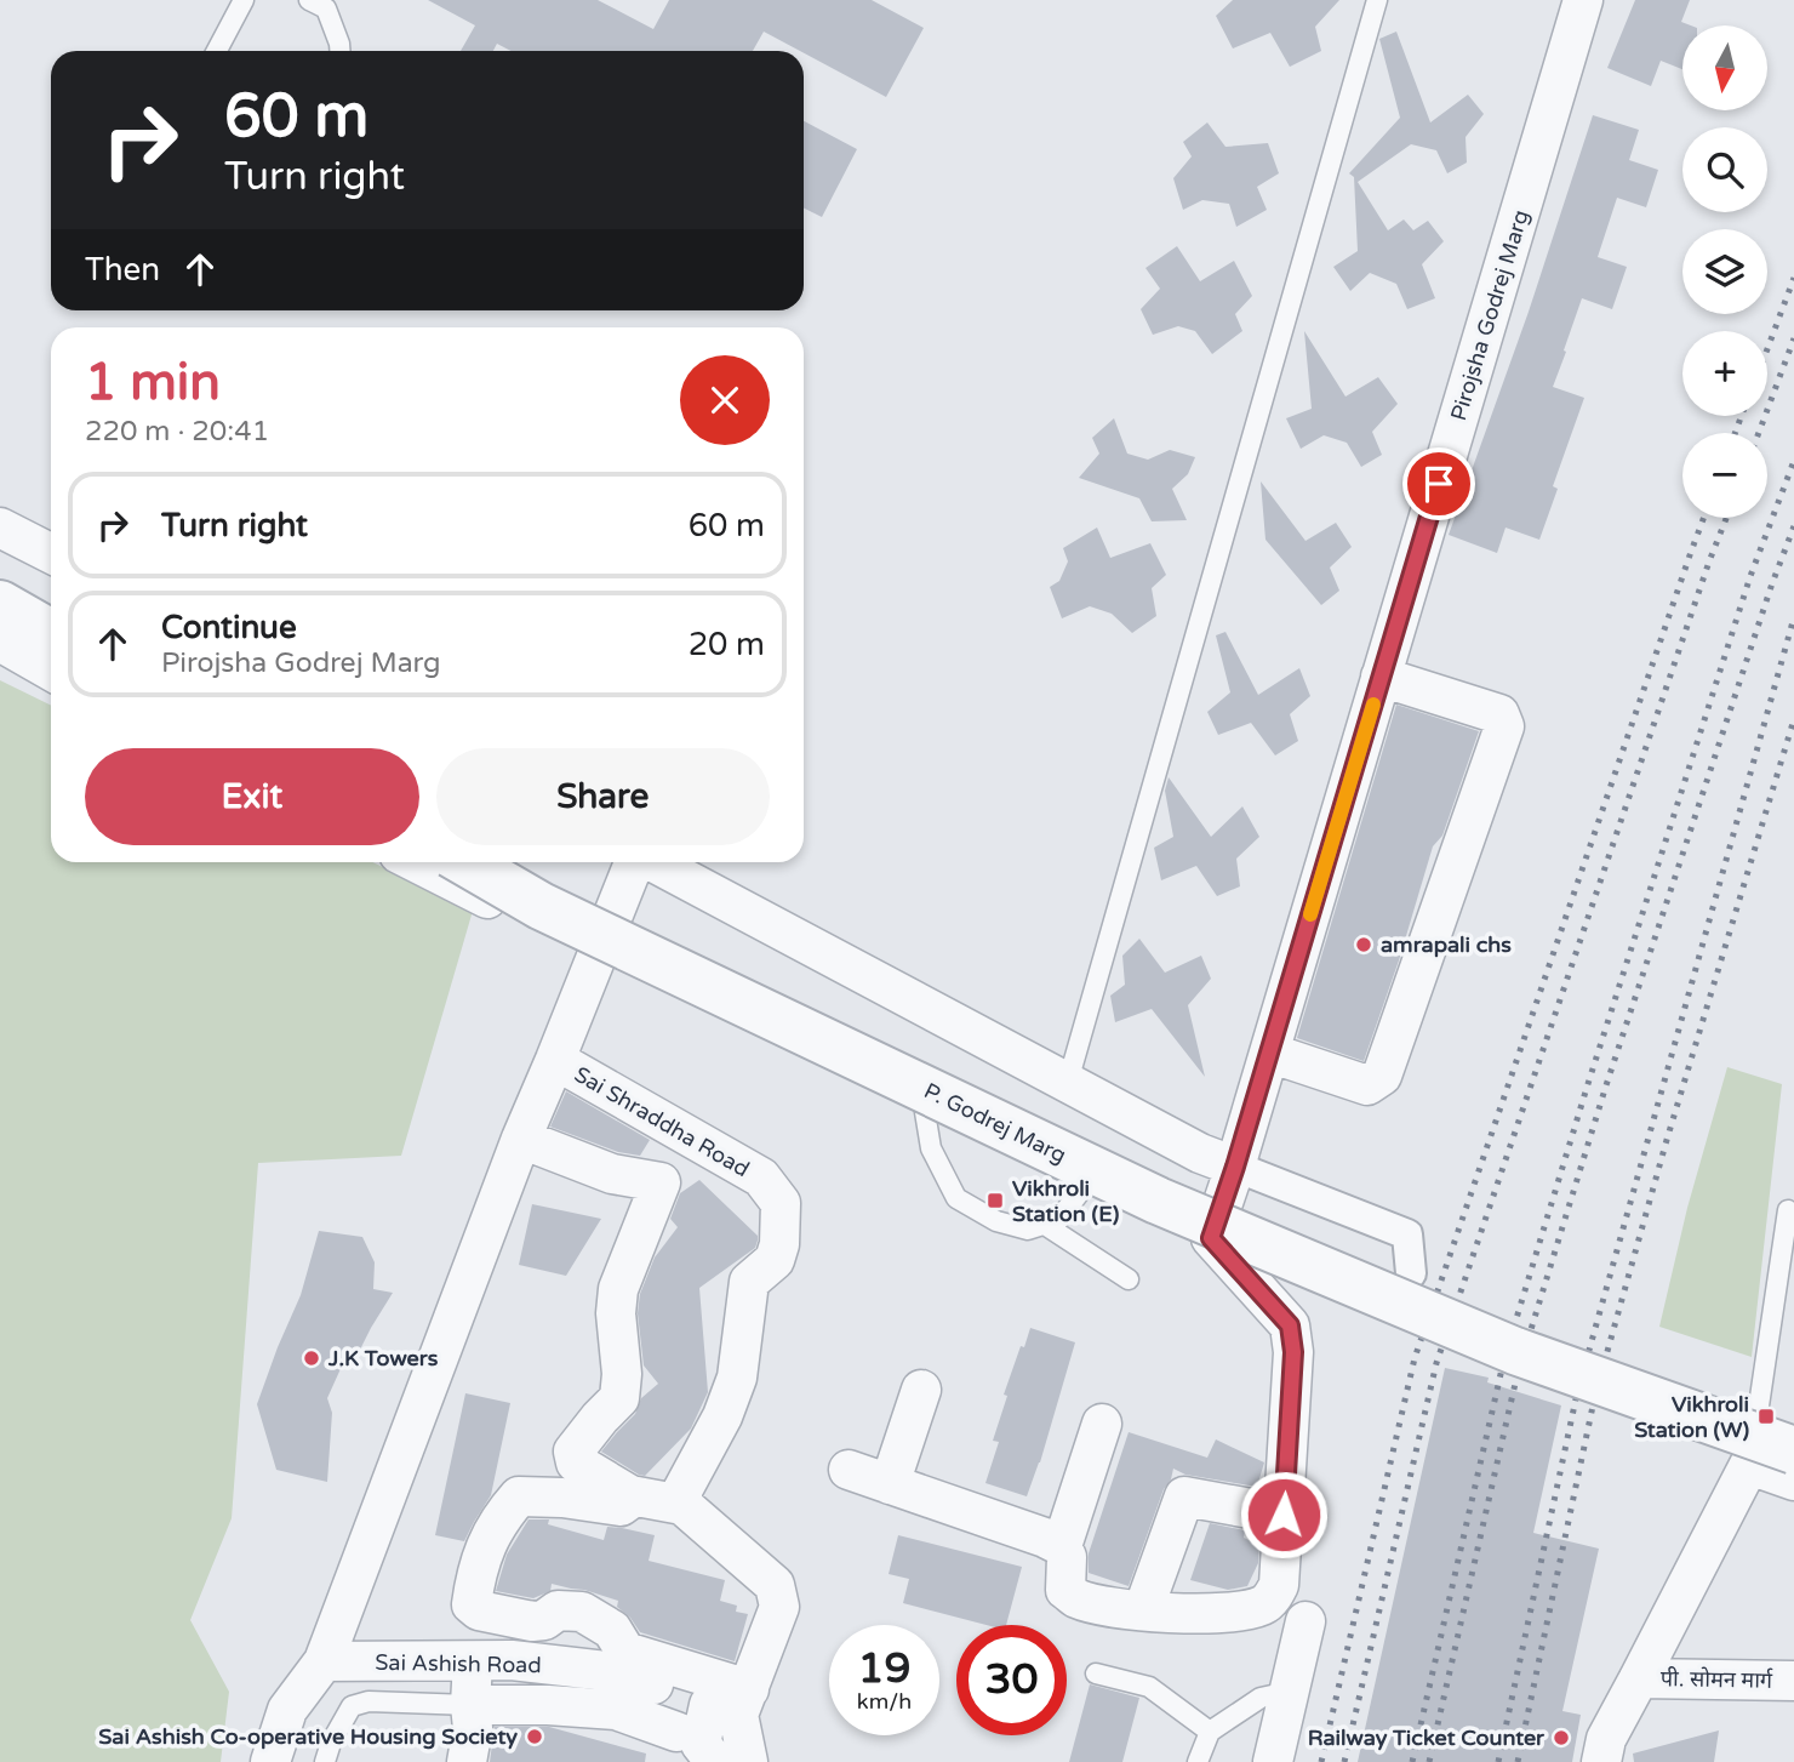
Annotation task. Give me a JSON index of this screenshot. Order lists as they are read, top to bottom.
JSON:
{
  "streets": {
    "street": [
      "Pirojsha Godrej Marg",
      "Sai Shraddha Road",
      "P. Godrej Marg",
      "Sai Ashish Road",
      "पी. सोमन मार्ग"
    ]
  },
  "places": {
    "other": [
      "amrapali chs",
      "J.K Towers",
      "Sai Ashish Co-operative Housing Society",
      "Railway Ticket Counter"
    ],
    "transit": ["Vikhroli Station (E)", "Vikhroli Station (W)"]
  },
  "north": "bottom",
  "page": {
    "map_buttons": ["+", "−"],
    "turn": ["60 m", "Turn right"],
    "then": "Then",
    "heading": ["1 min", "220 m · 20:41"],
    "list": [
      {
        "name": "Turn right",
        "value": "60 m"
      },
      {
        "name": "Continue",
        "note": "Pirojsha Godrej Marg",
        "value": "20 m"
      }
    ],
    "buttons": ["Exit", "Share"],
    "speed": "19 km/h",
    "limit": "30"
  }
}
